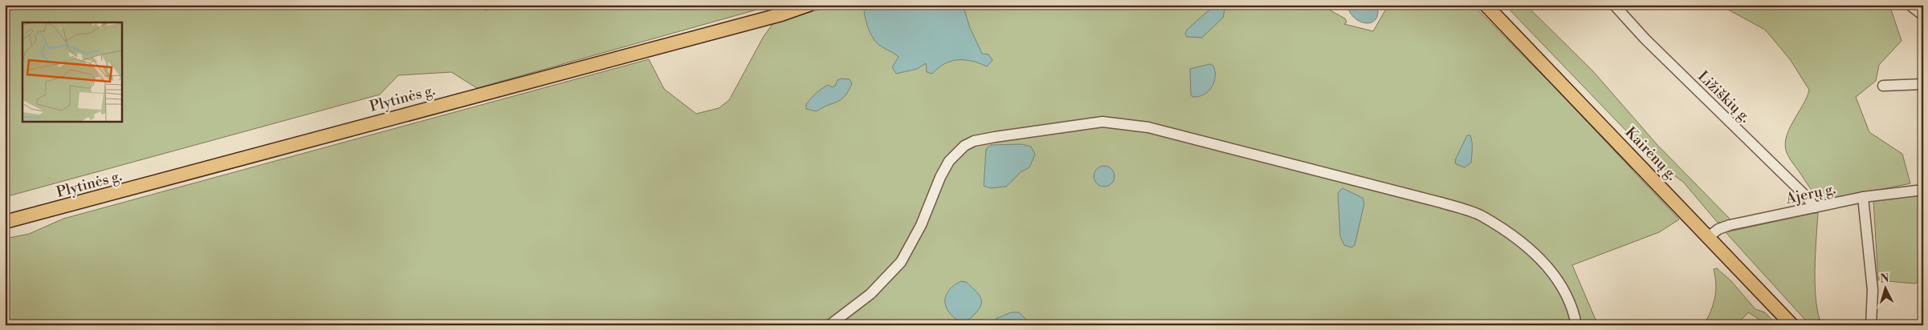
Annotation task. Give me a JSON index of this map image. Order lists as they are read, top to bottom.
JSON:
{
  "streets": {
    "main road": ["Plytinės g.", "Kairėnų g."],
    "street": ["Ližiškių g.", "Ajerų g."]
  },
  "crossings": [
    ["Ližiškių g.", "Ajerų g."],
    ["Kairėnų g.", "Ajerų g."]
  ],
  "north": "top"
}
